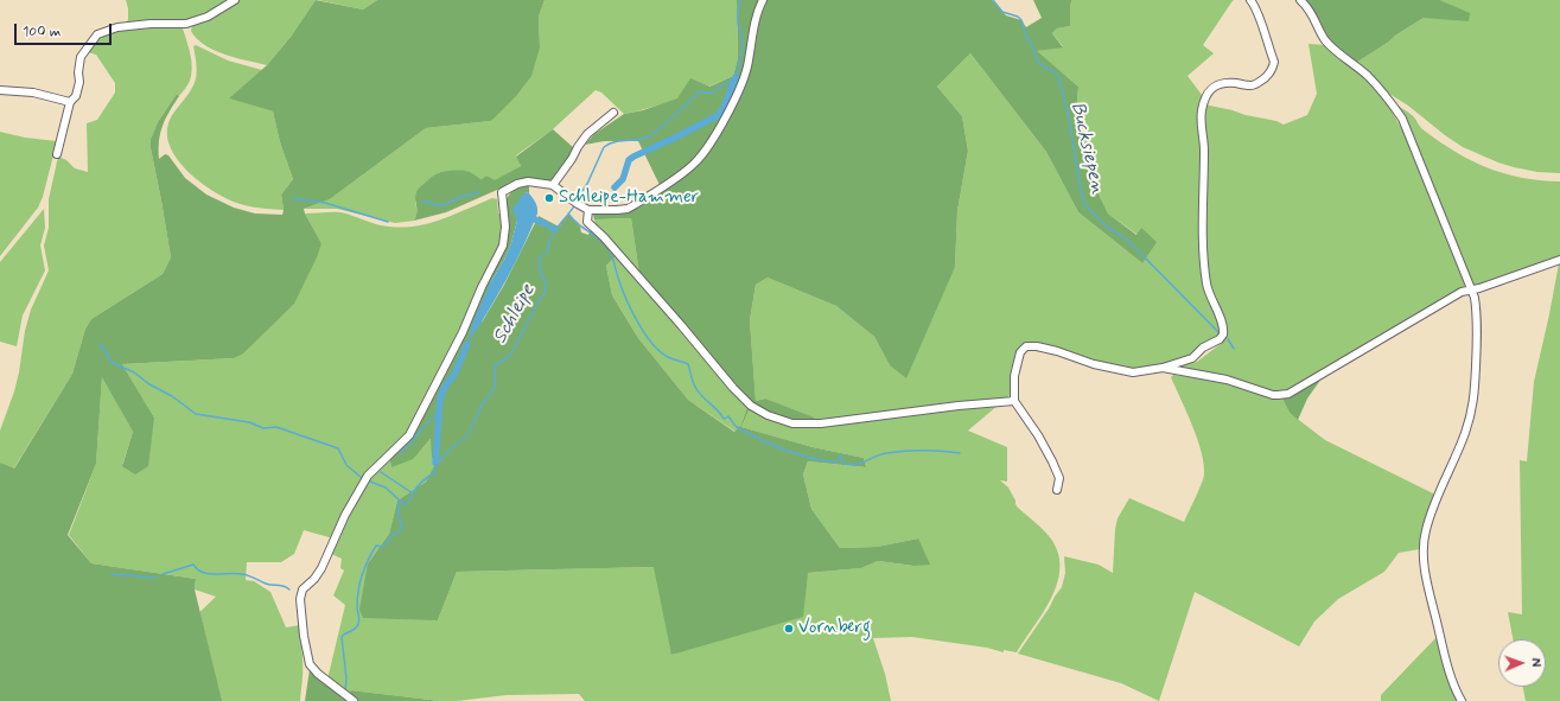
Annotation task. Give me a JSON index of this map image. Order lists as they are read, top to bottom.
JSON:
{
  "water": ["Bucksiepen", "Schleipe"],
  "places": ["Schleipe-Hammer", "Vornberg"],
  "scale_bar": "100 m",
  "north": "right"
}
